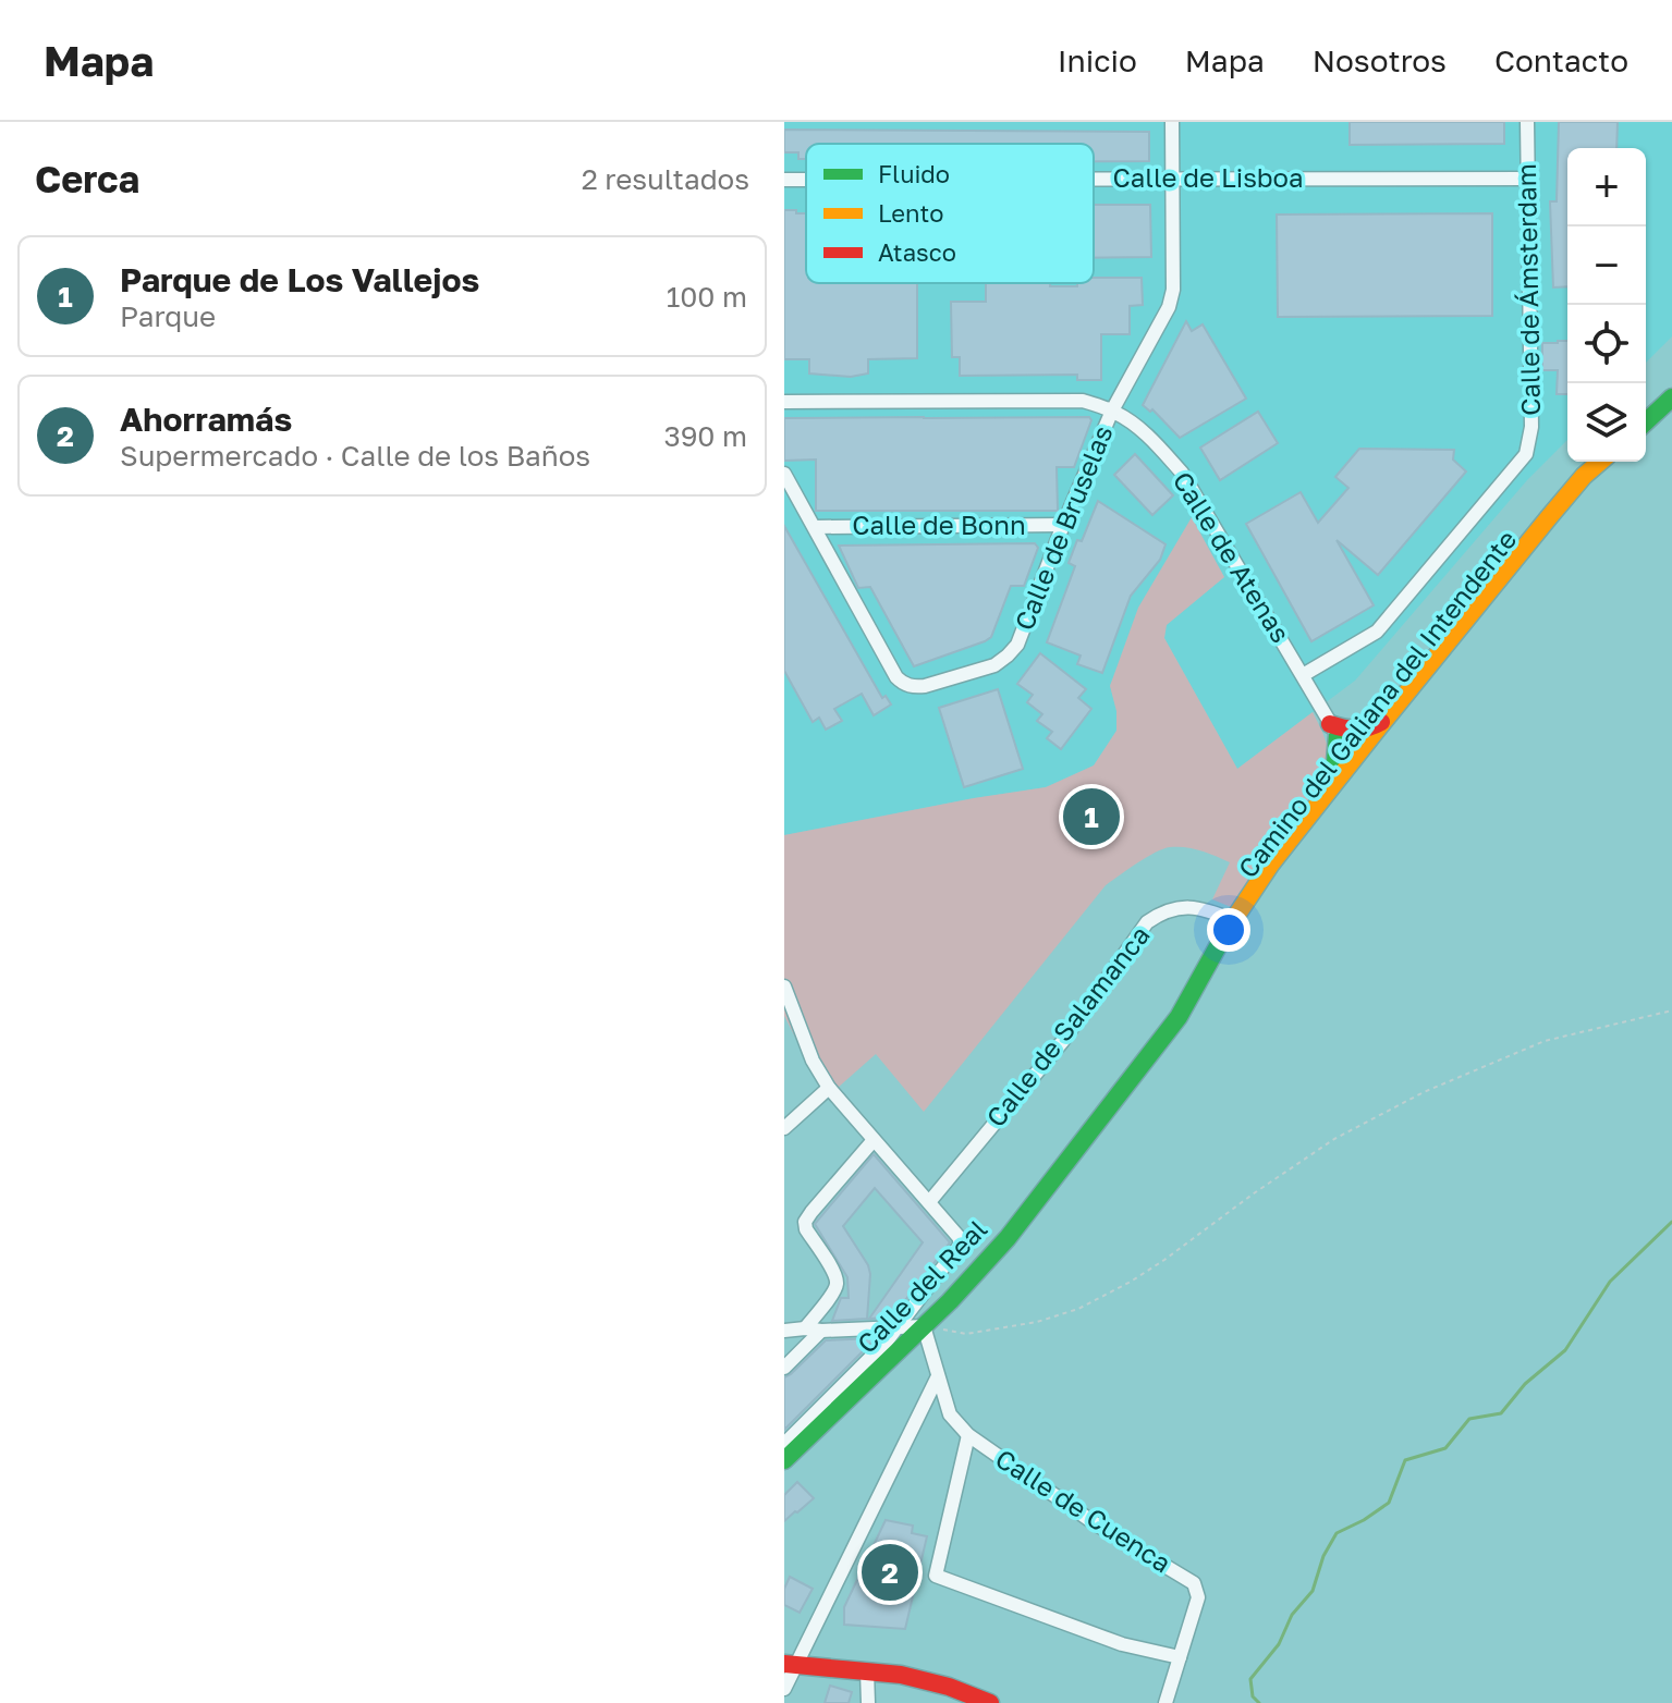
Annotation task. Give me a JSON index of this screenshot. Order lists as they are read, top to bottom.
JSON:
{
  "streets": {
    "street": [
      "Calle de Lisboa",
      "Calle de Ámsterdam",
      "Calle de Bonn",
      "Calle de Bruselas",
      "Calle de Atenas",
      "Camino del Galiana del Intendente",
      "Calle de Salamanca",
      "Calle del Real",
      "Calle de Cuenca"
    ]
  },
  "crossings": [
    ["Calle de Lisboa", "Calle de Ámsterdam"],
    ["Calle de Lisboa", "Calle de Bruselas"],
    ["Calle de Ámsterdam", "Calle de Atenas"],
    ["Calle de Bonn", "Calle de Bruselas"],
    ["Calle de Bruselas", "Calle de Atenas"],
    ["Camino del Galiana del Intendente", "Calle de Salamanca"],
    ["Camino del Galiana del Intendente", "Calle del Real"],
    ["Calle del Real", "Calle de Cuenca"]
  ],
  "legend": ["Fluido", "Lento", "Atasco"],
  "page": {
    "header": "Mapa",
    "nav": [
      "Inicio",
      "Mapa",
      "Nosotros",
      "Contacto"
    ],
    "heading": ["Cerca", "2 resultados"],
    "map_buttons": ["+", "−"],
    "list": [
      {
        "mark": "1",
        "name": "Parque de Los Vallejos",
        "note": "Parque",
        "value": "100 m"
      },
      {
        "mark": "2",
        "name": "Ahorramás",
        "note": "Supermercado · Calle de los Baños",
        "value": "390 m"
      }
    ],
    "pins": ["1", "2"]
  }
}
